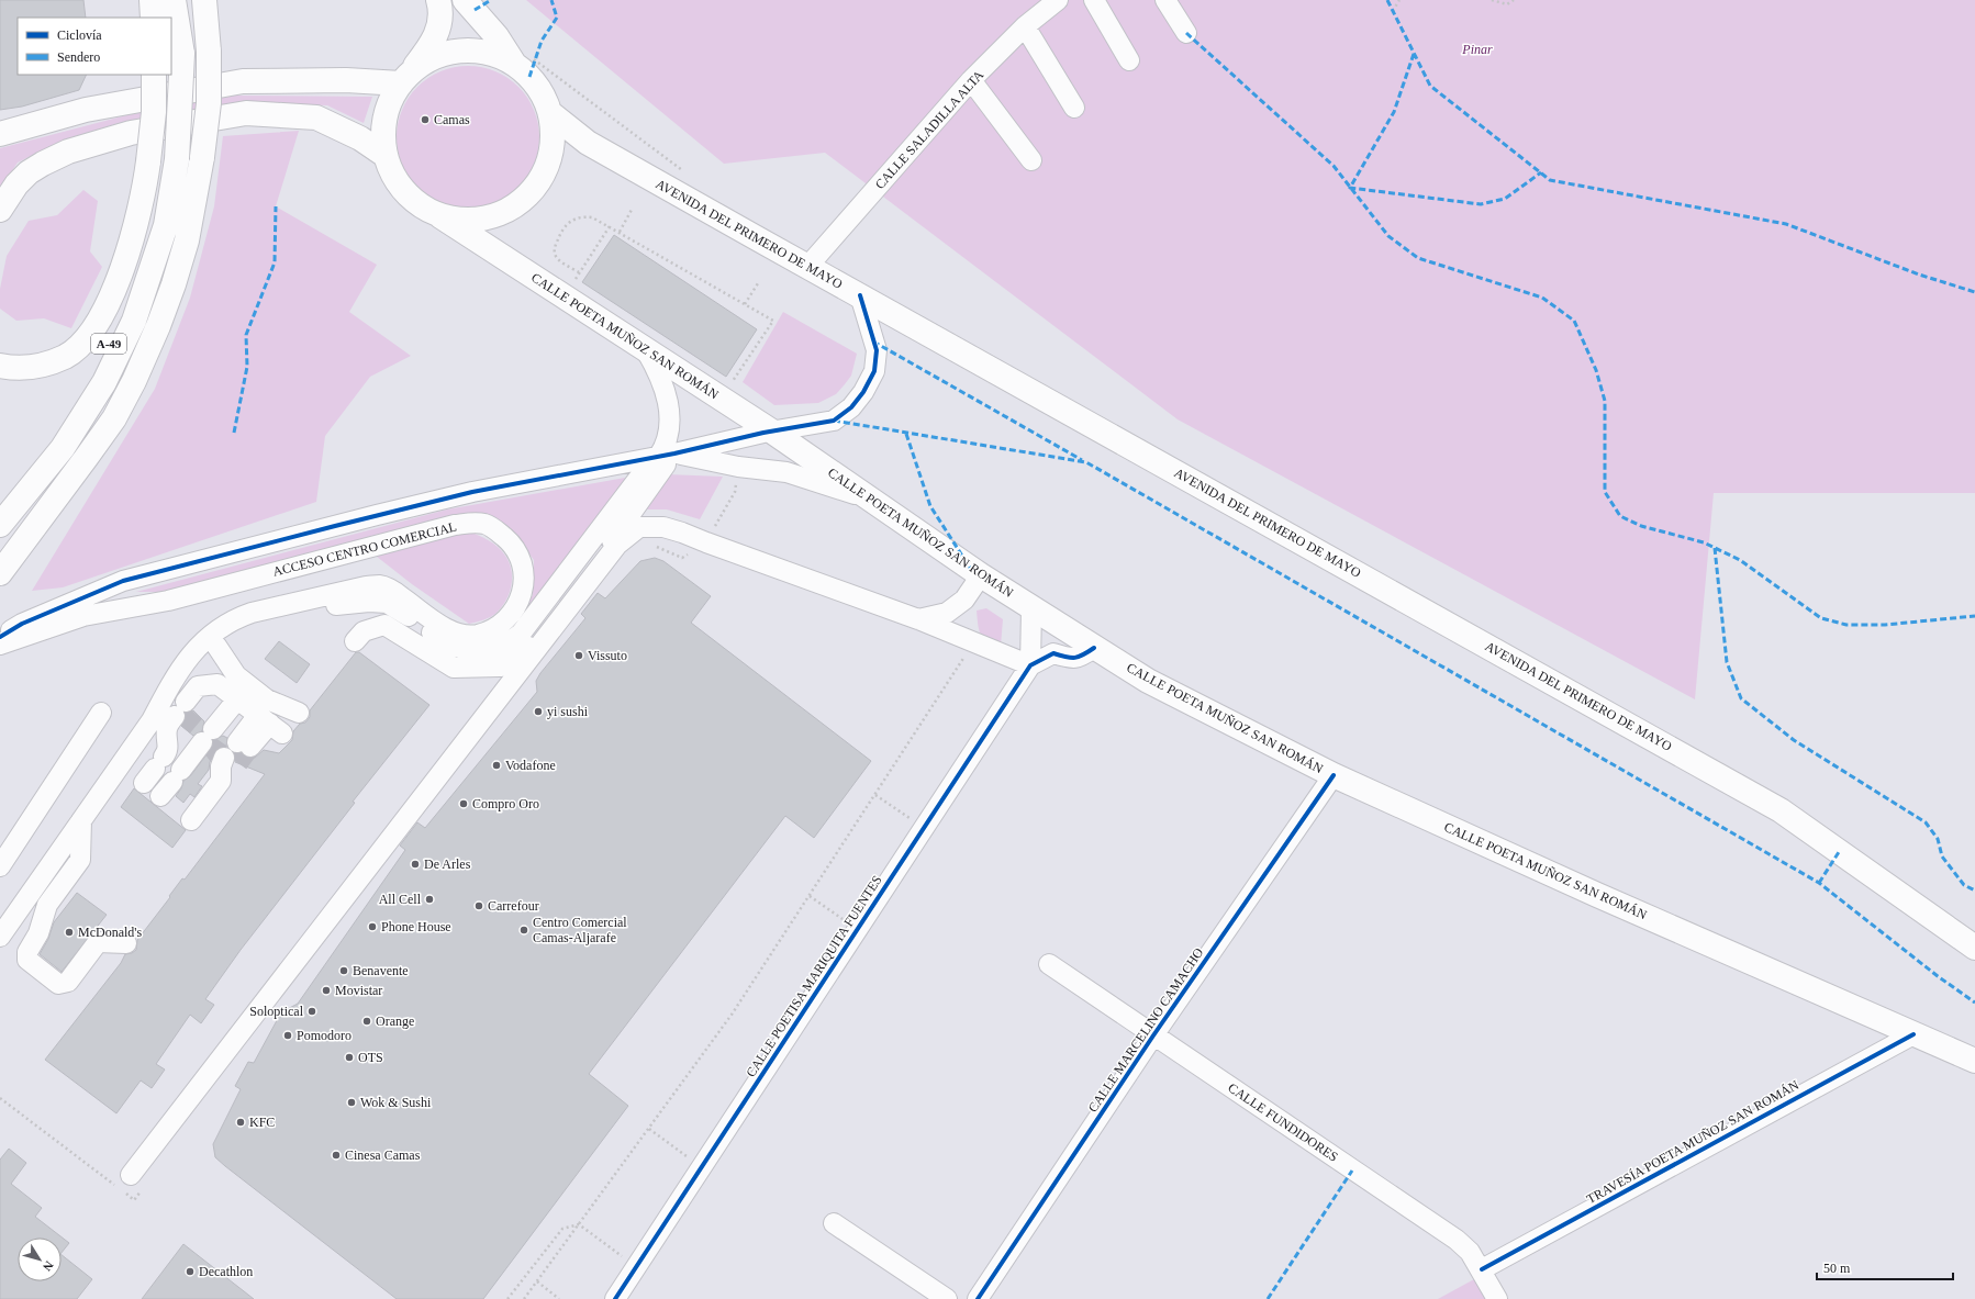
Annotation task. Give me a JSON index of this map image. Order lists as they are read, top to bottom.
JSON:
{
  "streets": {
    "main road": ["AVENIDA DEL PRIMERO DE MAYO", "CALLE POETA MUÑOZ SAN ROMÁN", "A-49"],
    "street": [
      "CALLE SALADILLA ALTA",
      "ACCESO CENTRO COMERCIAL",
      "CALLE POETISA MARIQUITA FUENTES",
      "CALLE MARCELINO CAMACHO",
      "CALLE FUNDIDORES",
      "TRAVESÍA POETA MUÑOZ SAN ROMÁN"
    ]
  },
  "crossings": [
    ["CALLE SALADILLA ALTA", "AVENIDA DEL PRIMERO DE MAYO"],
    ["CALLE POETA MUÑOZ SAN ROMÁN", "CALLE MARCELINO CAMACHO"],
    ["CALLE POETA MUÑOZ SAN ROMÁN", "TRAVESÍA POETA MUÑOZ SAN ROMÁN"],
    ["CALLE MARCELINO CAMACHO", "CALLE FUNDIDORES"],
    ["CALLE FUNDIDORES", "TRAVESÍA POETA MUÑOZ SAN ROMÁN"]
  ],
  "parks": ["Pinar"],
  "places": [
    "Camas",
    "Vissuto",
    "yi sushi",
    "Vodafone",
    "Compro Oro",
    "De Arles",
    "All Cell",
    "Carrefour",
    "Phone House",
    "Centro Comercial Camas-Aljarafe",
    "McDonald's",
    "Benavente",
    "Movistar",
    "Soloptical",
    "Orange",
    "Pomodoro",
    "OTS",
    "Wok & Sushi",
    "KFC",
    "Cinesa Camas",
    "Decathlon"
  ],
  "legend": ["Ciclovía", "Sendero"],
  "scale_bar": "50 m",
  "north": "bottom right"
}
